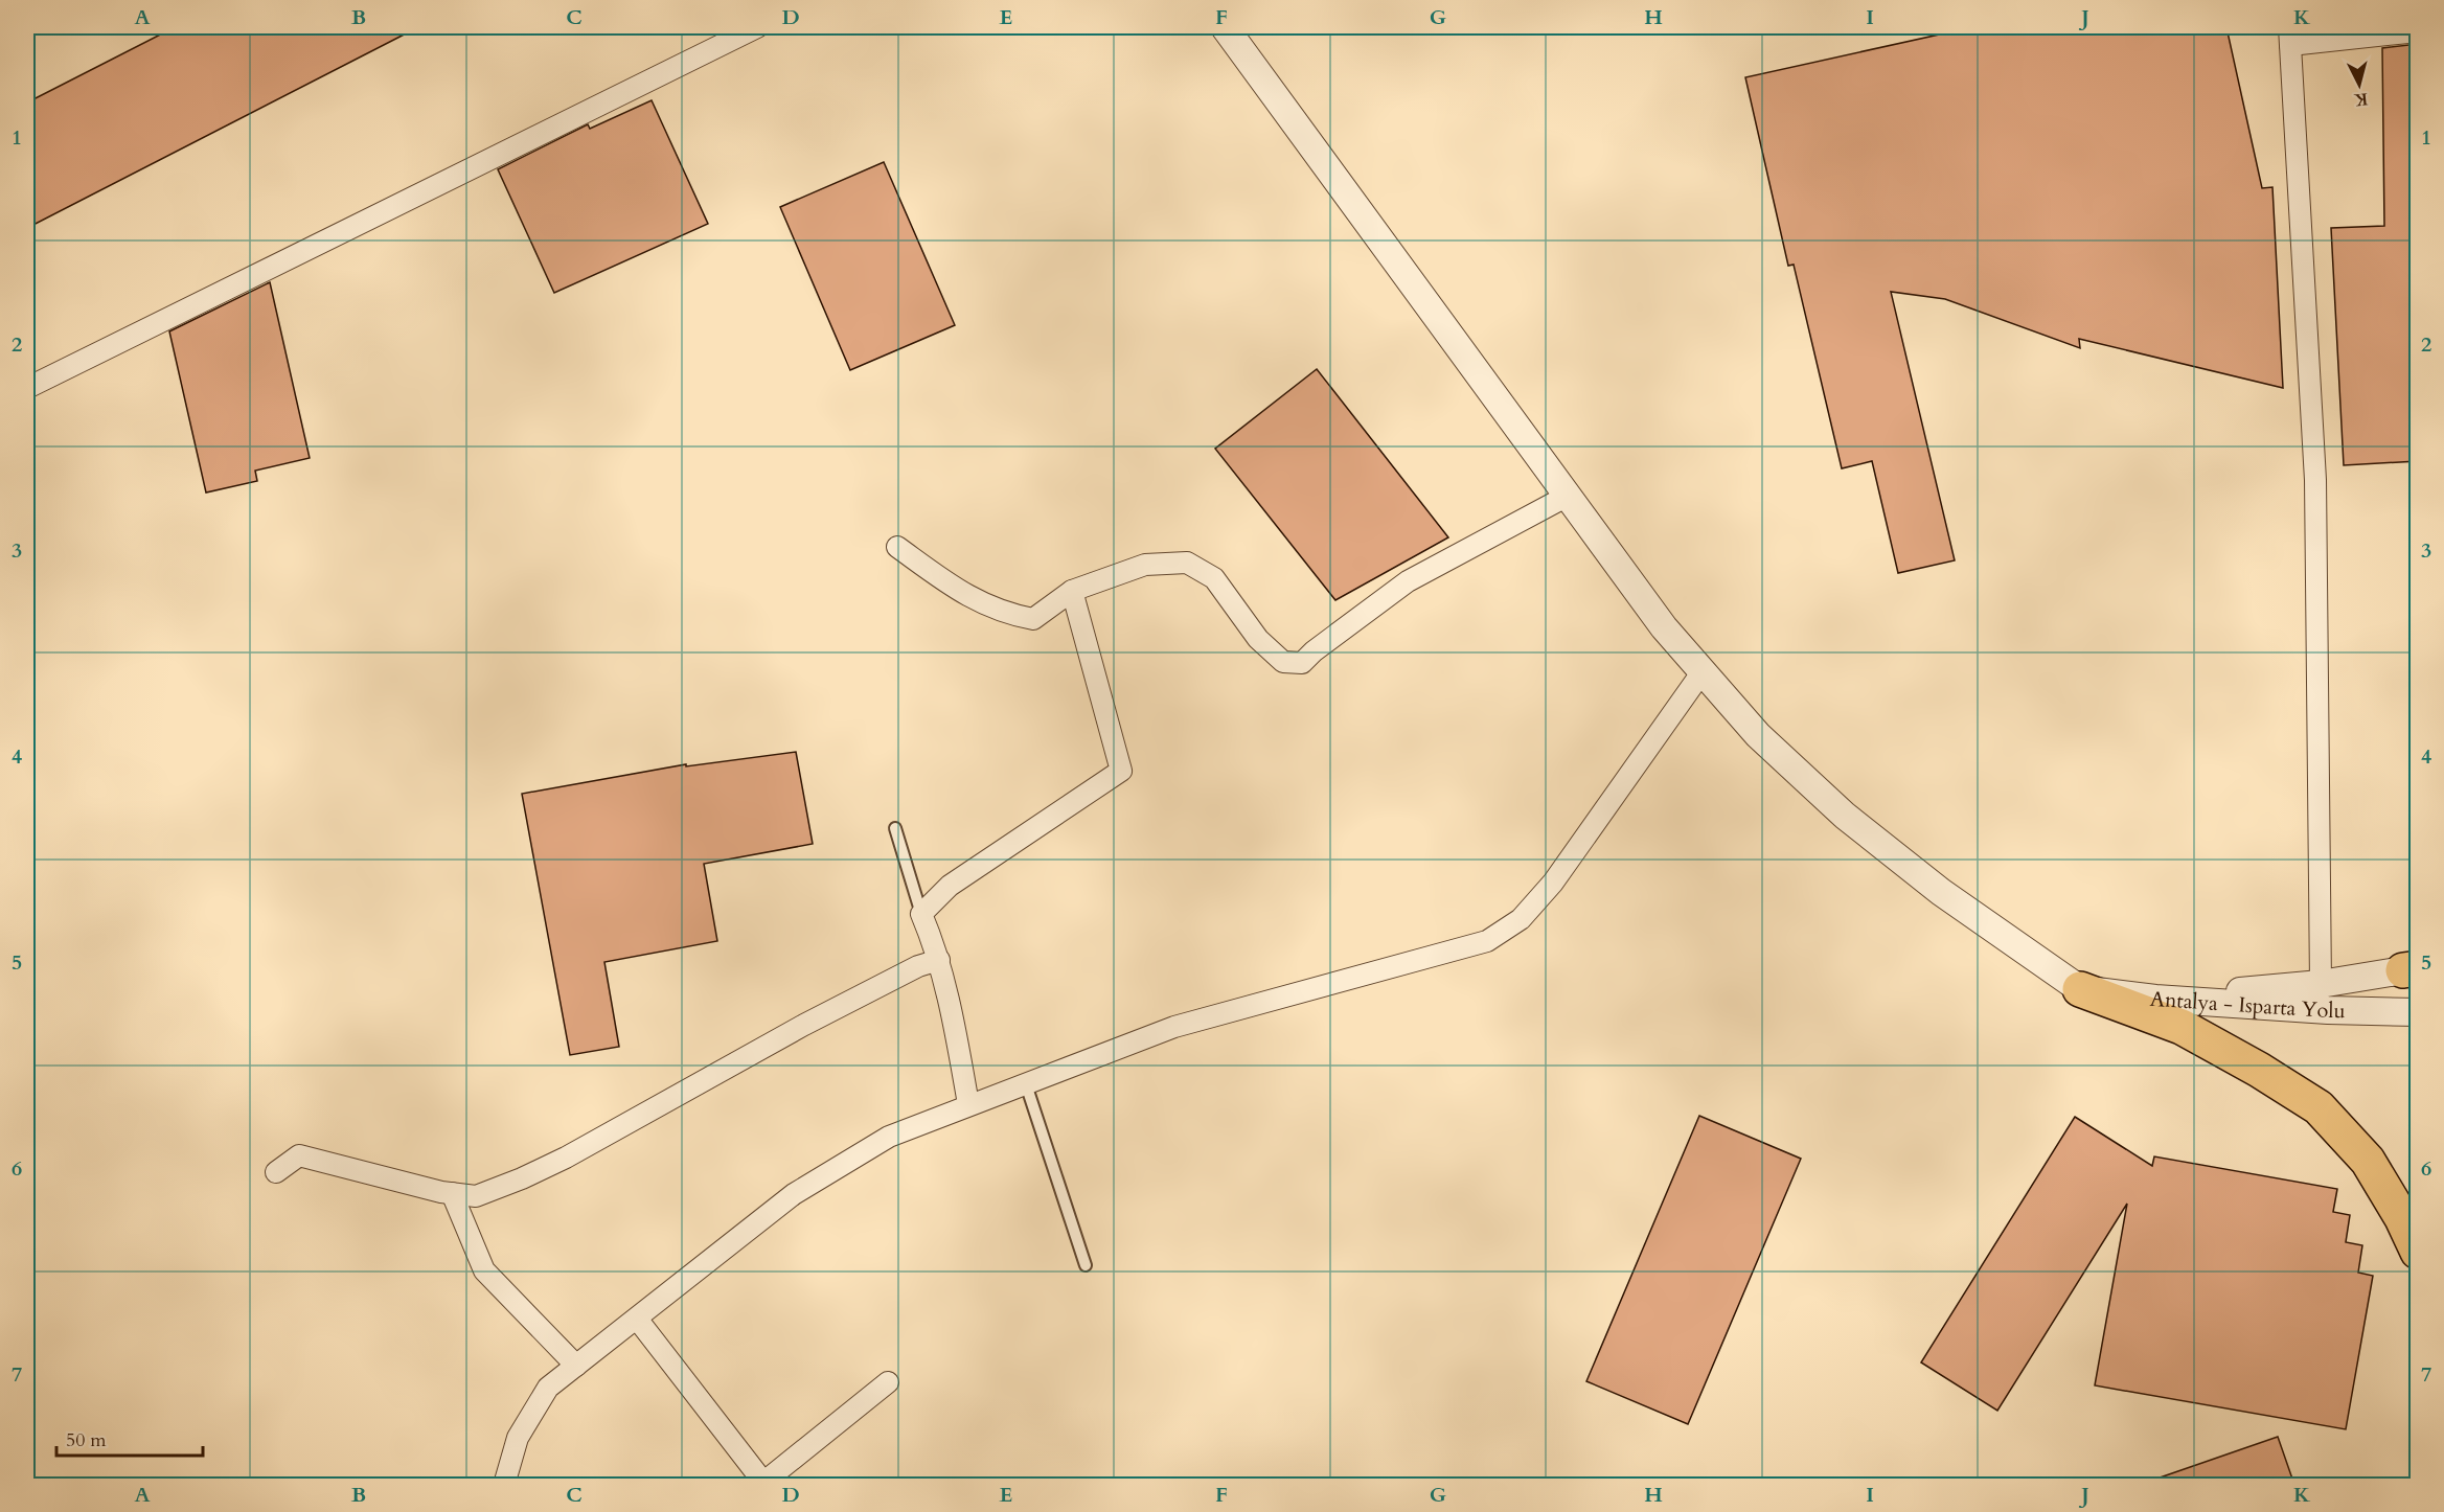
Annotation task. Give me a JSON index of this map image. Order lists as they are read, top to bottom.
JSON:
{
  "streets": {
    "street": ["Antalya - Isparta Yolu"]
  },
  "scale_bar": "50 m",
  "north": "bottom",
  "grid": {
    "columns": [
      "A",
      "B",
      "C",
      "D",
      "E",
      "F",
      "G",
      "H",
      "I",
      "J",
      "K"
    ],
    "rows": [
      "1",
      "2",
      "3",
      "4",
      "5",
      "6",
      "7"
    ]
  }
}
